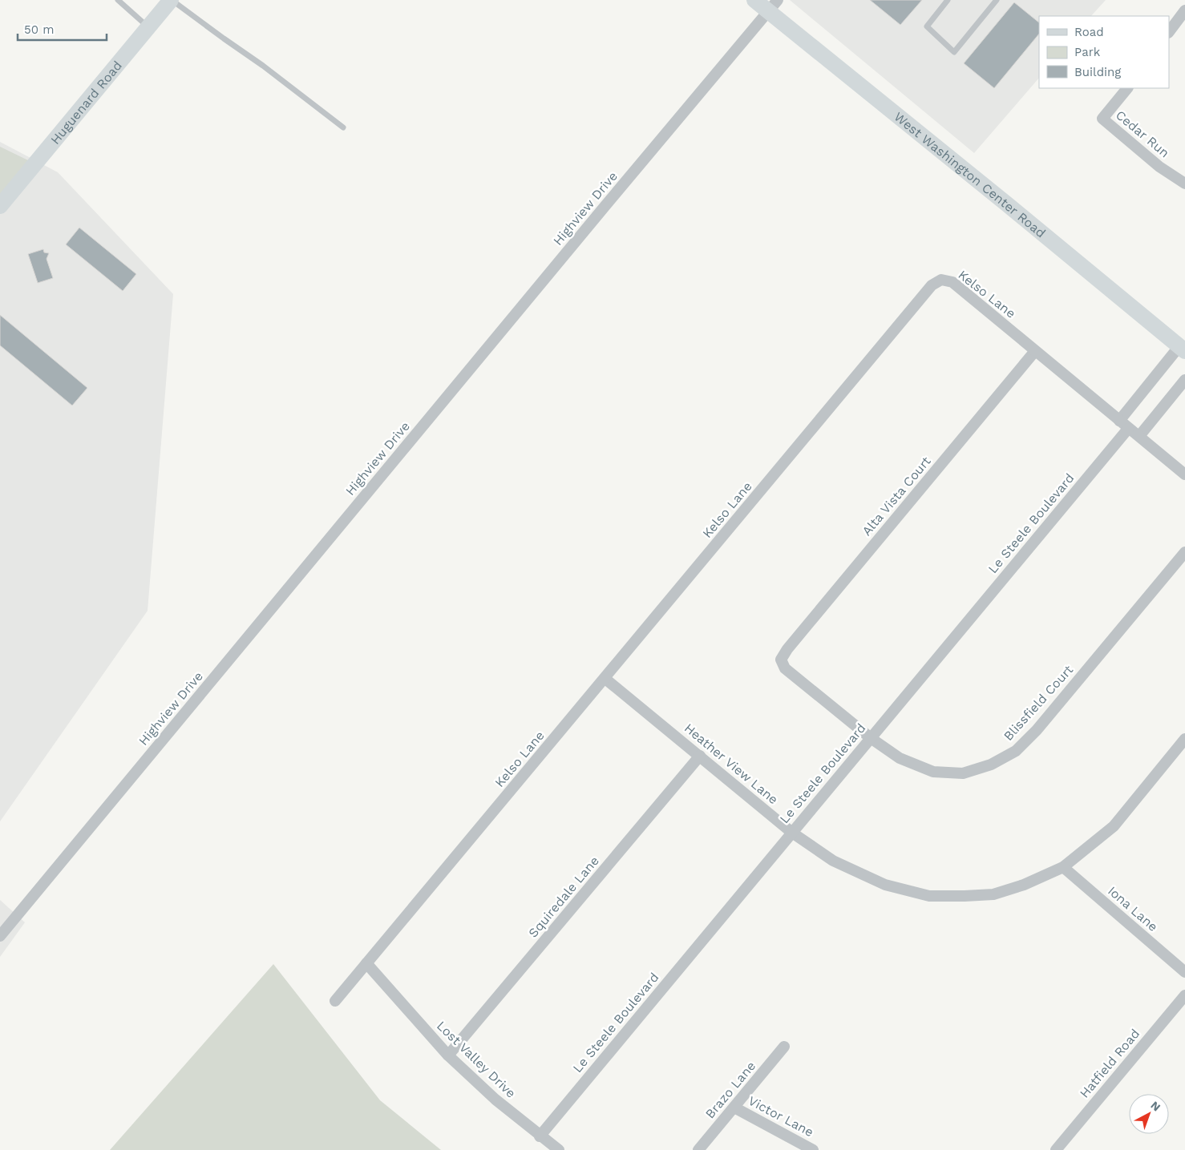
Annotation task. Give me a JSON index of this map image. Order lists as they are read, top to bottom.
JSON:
{
  "streets": {
    "main road": ["Huguenard Road", "West Washington Center Road"],
    "street": [
      "Cedar Run",
      "Highview Drive",
      "Kelso Lane",
      "Alta Vista Court",
      "Le Steele Boulevard",
      "Blissfield Court",
      "Heather View Lane",
      "Squiredale Lane",
      "Iona Lane",
      "Lost Valley Drive",
      "Hatfield Road",
      "Brazo Lane",
      "Victor Lane"
    ]
  },
  "crossings": [
    ["West Washington Center Road", "Highview Drive"],
    ["Kelso Lane", "Alta Vista Court"],
    ["Kelso Lane", "Le Steele Boulevard"],
    ["Kelso Lane", "Heather View Lane"],
    ["Kelso Lane", "Lost Valley Drive"],
    ["Alta Vista Court", "Blissfield Court"],
    ["Le Steele Boulevard", "Blissfield Court"],
    ["Le Steele Boulevard", "Heather View Lane"],
    ["Le Steele Boulevard", "Lost Valley Drive"],
    ["Heather View Lane", "Squiredale Lane"],
    ["Heather View Lane", "Iona Lane"],
    ["Squiredale Lane", "Lost Valley Drive"],
    ["Brazo Lane", "Victor Lane"]
  ],
  "legend": ["Road", "Park", "Building"],
  "scale_bar": "50 m",
  "north": "top right"
}
